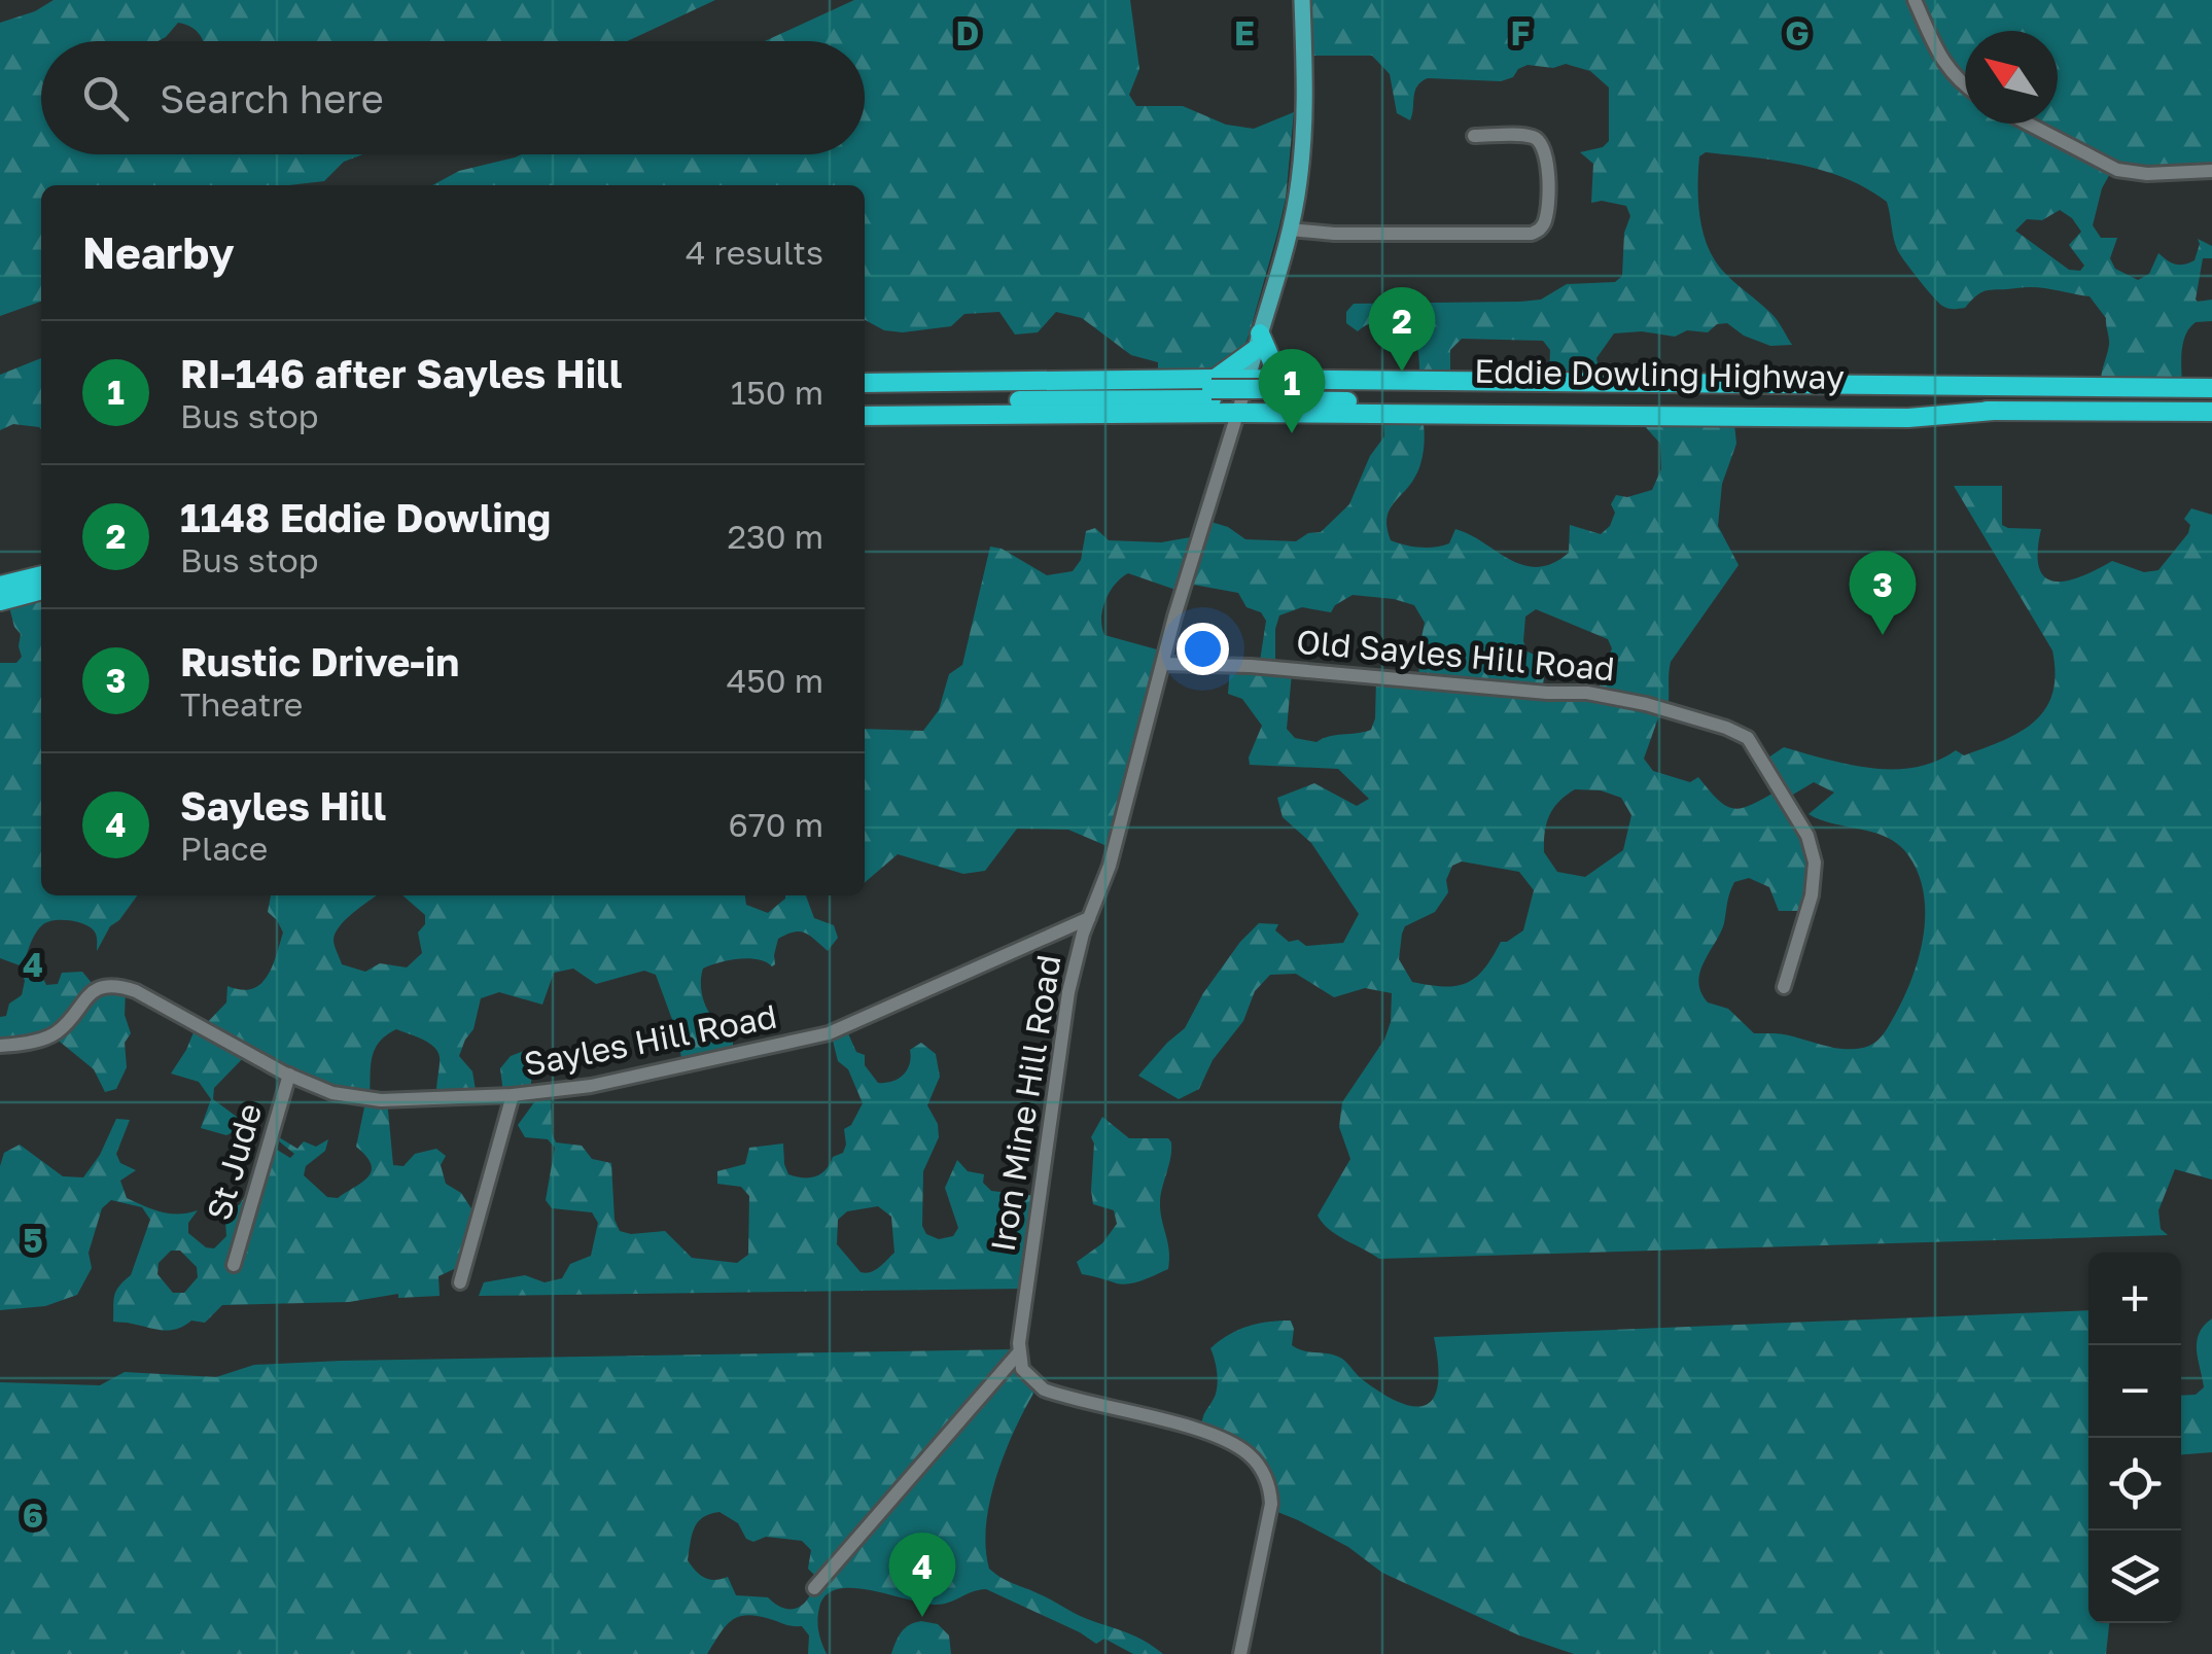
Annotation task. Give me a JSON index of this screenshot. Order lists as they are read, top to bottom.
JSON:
{
  "streets": {
    "highway": ["Eddie Dowling Highway"],
    "street": [
      "Old Sayles Hill Road",
      "Sayles Hill Road",
      "Iron Mine Hill Road",
      "St Jude"
    ]
  },
  "crossings": [
    ["Old Sayles Hill Road", "Iron Mine Hill Road"],
    ["Sayles Hill Road", "Iron Mine Hill Road"],
    ["Sayles Hill Road", "St Jude"]
  ],
  "north": "top left",
  "page": {
    "search": "Search here",
    "heading": ["Nearby", "4 results"],
    "pins": [
      "2",
      "1",
      "3",
      "4"
    ],
    "list": [
      {
        "mark": "1",
        "name": "RI-146 after Sayles Hill",
        "note": "Bus stop",
        "value": "150 m"
      },
      {
        "mark": "2",
        "name": "1148 Eddie Dowling",
        "note": "Bus stop",
        "value": "230 m"
      },
      {
        "mark": "3",
        "name": "Rustic Drive-in",
        "note": "Theatre",
        "value": "450 m"
      },
      {
        "mark": "4",
        "name": "Sayles Hill",
        "note": "Place",
        "value": "670 m"
      }
    ],
    "map_buttons": ["+", "−"]
  },
  "grid": {
    "columns": [
      "D",
      "E",
      "F",
      "G"
    ],
    "rows": ["4", "5", "6"]
  }
}
